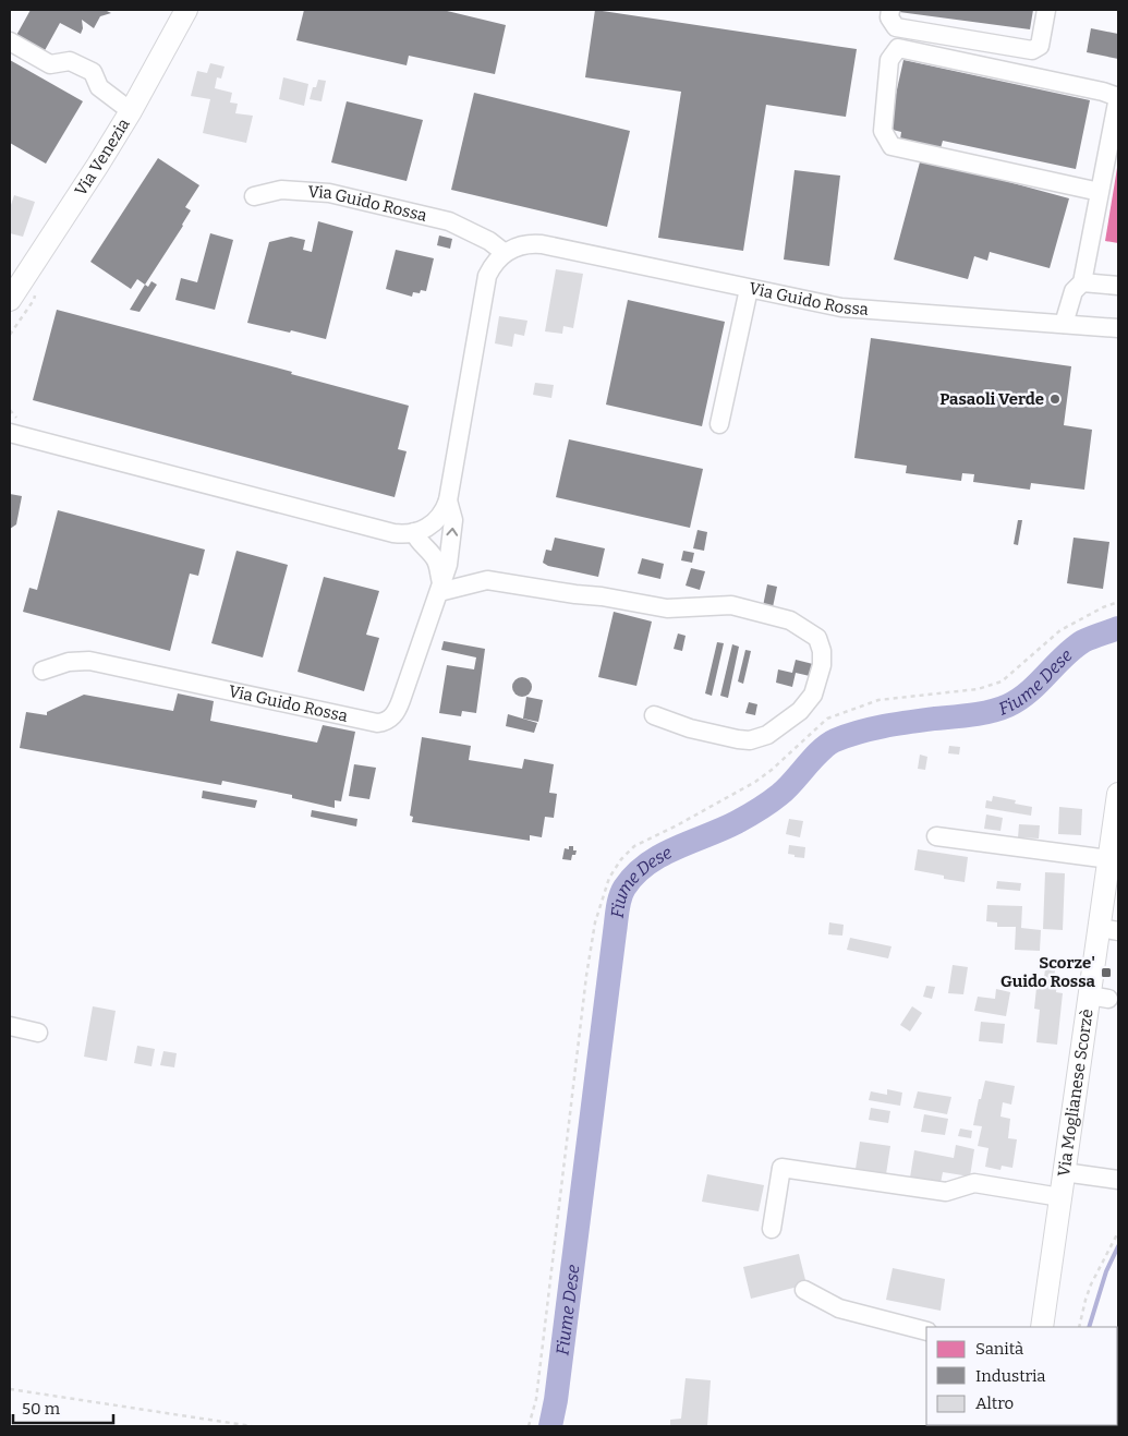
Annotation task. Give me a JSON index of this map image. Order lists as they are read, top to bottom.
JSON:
{
  "streets": {
    "main road": ["Via Venezia", "Via Moglianese Scorzè"],
    "street": ["Via Guido Rossa"]
  },
  "water": ["Fiume Dese"],
  "places": {
    "other": ["Pasaoli Verde"],
    "transit": ["Scorze' Guido Rossa"]
  },
  "legend": ["Sanità", "Industria", "Altro"],
  "scale_bar": "50 m"
}
